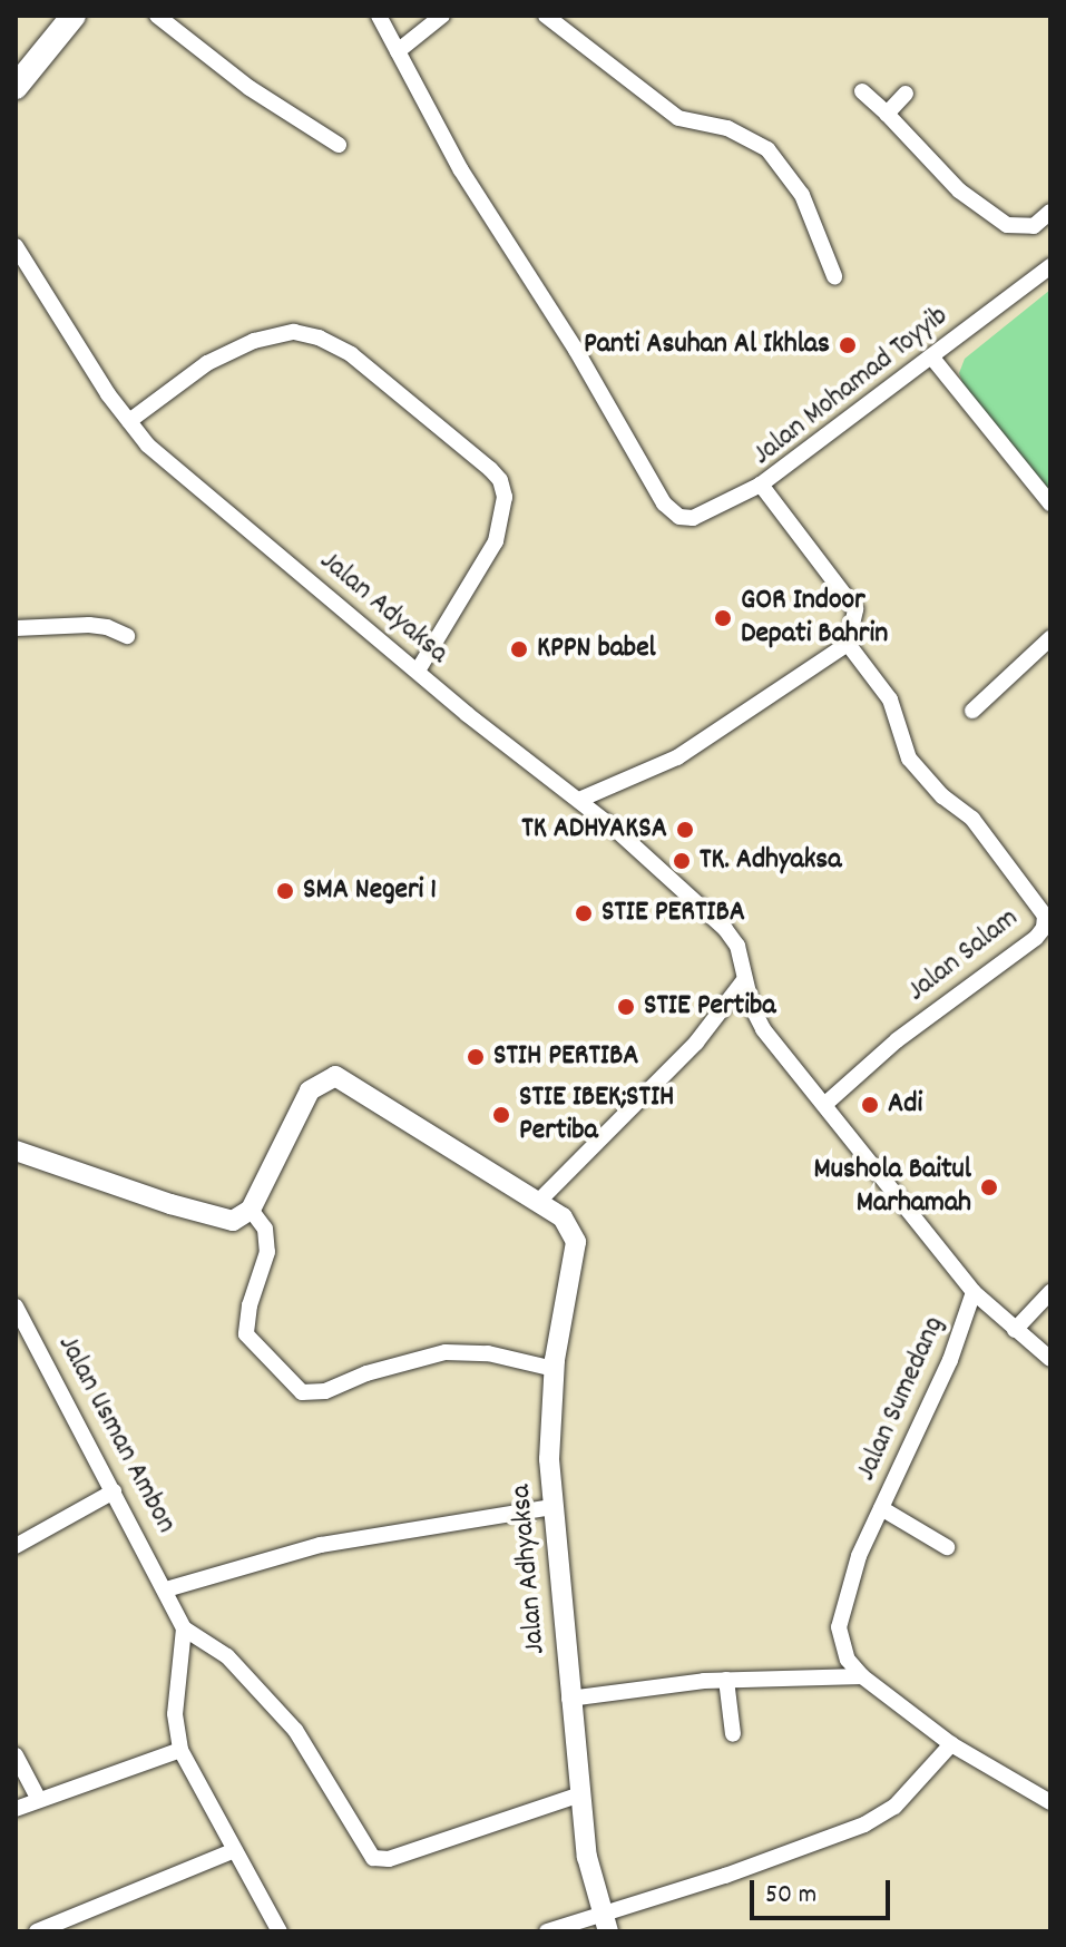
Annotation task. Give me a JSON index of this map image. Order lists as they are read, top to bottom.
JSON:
{
  "streets": {
    "street": [
      "Jalan Mohamad Toyyib",
      "Jalan Adyaksa",
      "Jalan Salam",
      "Jalan Sumedang",
      "Jalan Usman Ambon",
      "Jalan Adhyaksa"
    ]
  },
  "crossings": [
    ["Jalan Mohamad Toyyib", "Jalan Salam"],
    ["Jalan Adyaksa", "Jalan Sumedang"],
    ["Jalan Salam", "Jalan Sumedang"]
  ],
  "places": [
    "Panti Asuhan Al Ikhlas",
    "GOR Indoor Depati Bahrin",
    "KPPN babel",
    "TK ADHYAKSA",
    "TK. Adhyaksa",
    "SMA Negeri 1",
    "STIE PERTIBA",
    "STIE Pertiba",
    "STIH PERTIBA",
    "Adi",
    "STIE IBEK;STIH Pertiba",
    "Mushola Baitul Marhamah"
  ],
  "scale_bar": "50 m"
}
